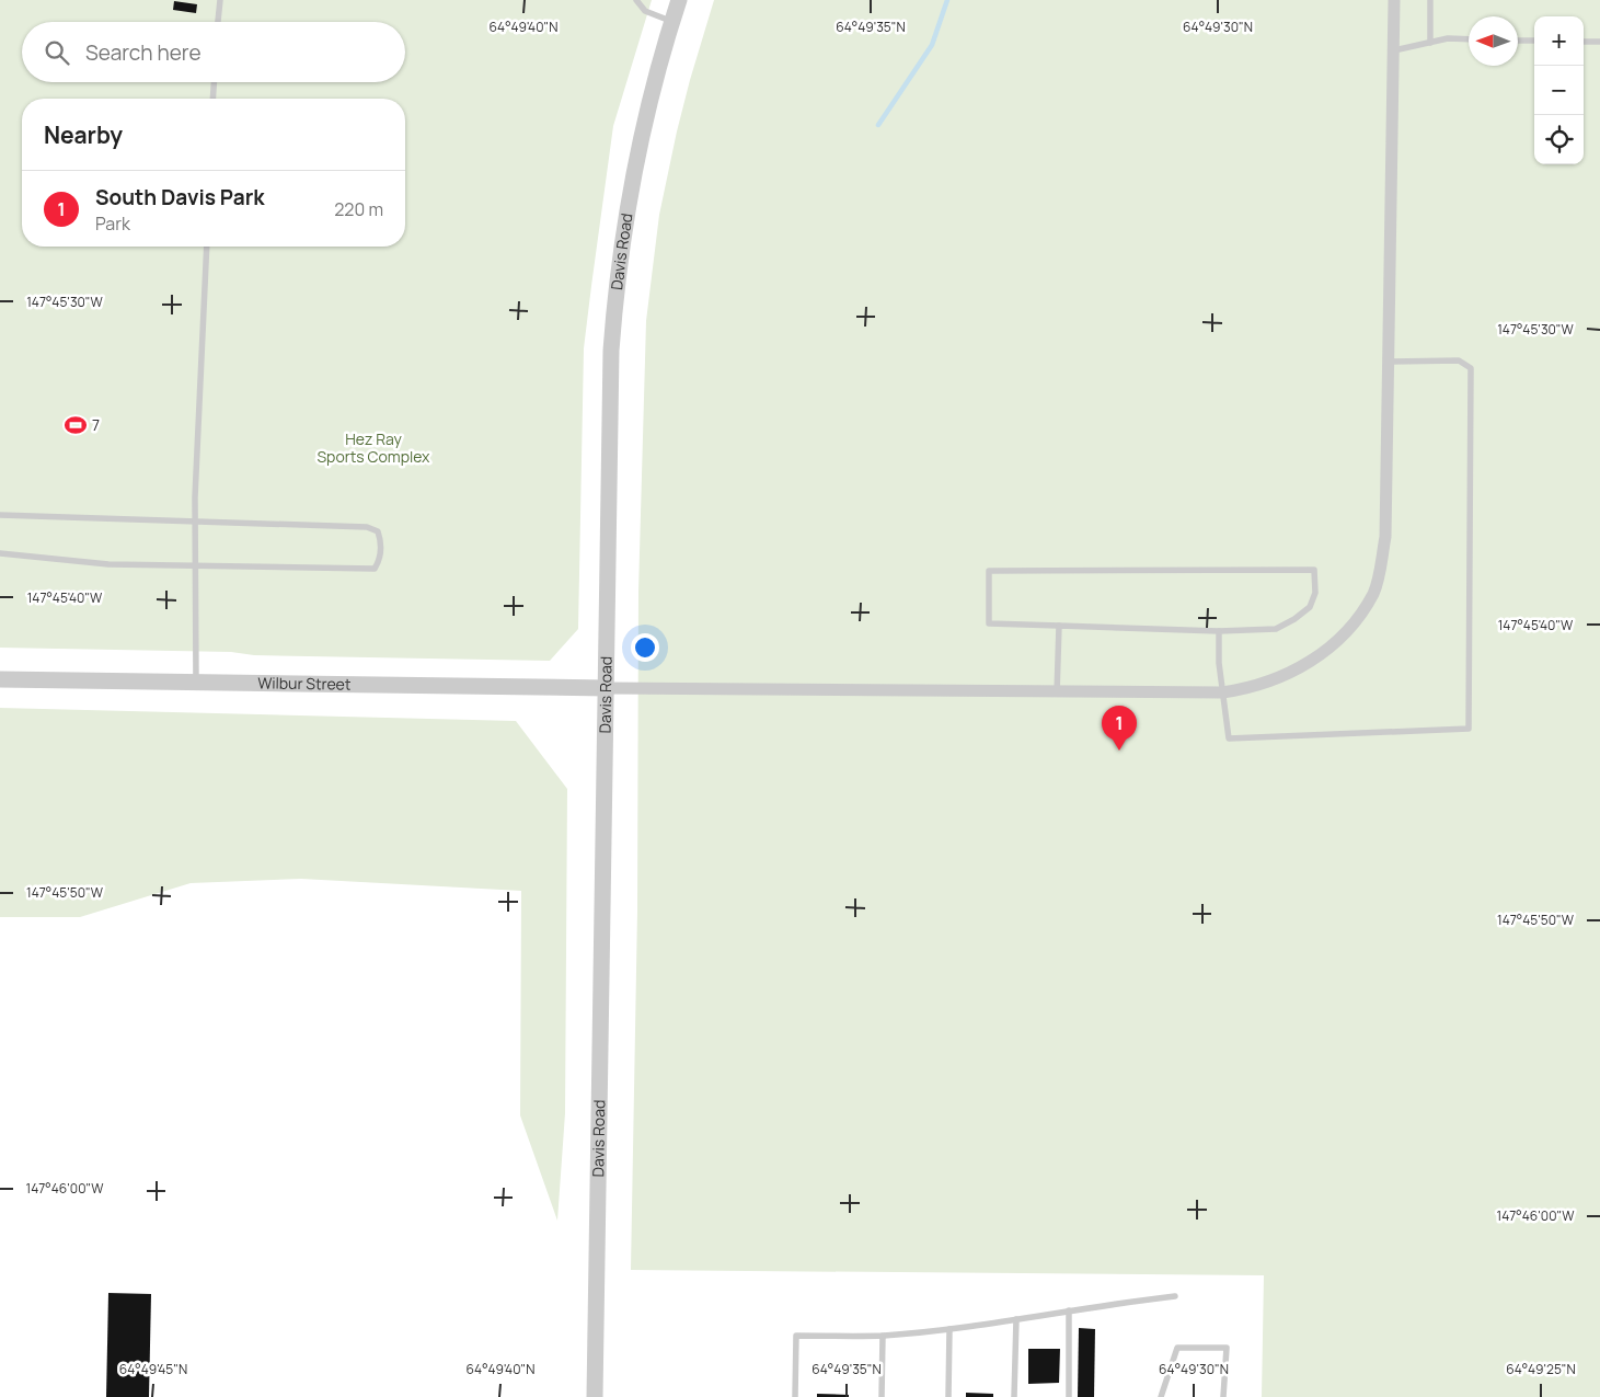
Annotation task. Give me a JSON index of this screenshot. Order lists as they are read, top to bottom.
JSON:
{
  "streets": {
    "street": ["Davis Road", "Wilbur Street"]
  },
  "crossings": [
    ["Davis Road", "Wilbur Street"]
  ],
  "parks": ["Hez Ray Sports Complex"],
  "places": {
    "sports": ["7"]
  },
  "north": "left",
  "page": {
    "map_buttons": ["+", "−"],
    "search": "Search here",
    "heading": "Nearby",
    "list": [
      {
        "mark": "1",
        "name": "South Davis Park",
        "note": "Park",
        "value": "220 m"
      }
    ],
    "pins": "1"
  },
  "coordinates": [
    "64°49'40\"N",
    "64°49'35\"N",
    "64°49'30\"N",
    "147°45'30\"W",
    "147°45'40\"W",
    "147°45'50\"W",
    "147°46'00\"W",
    "64°49'45\"N",
    "64°49'25\"N"
  ]
}
